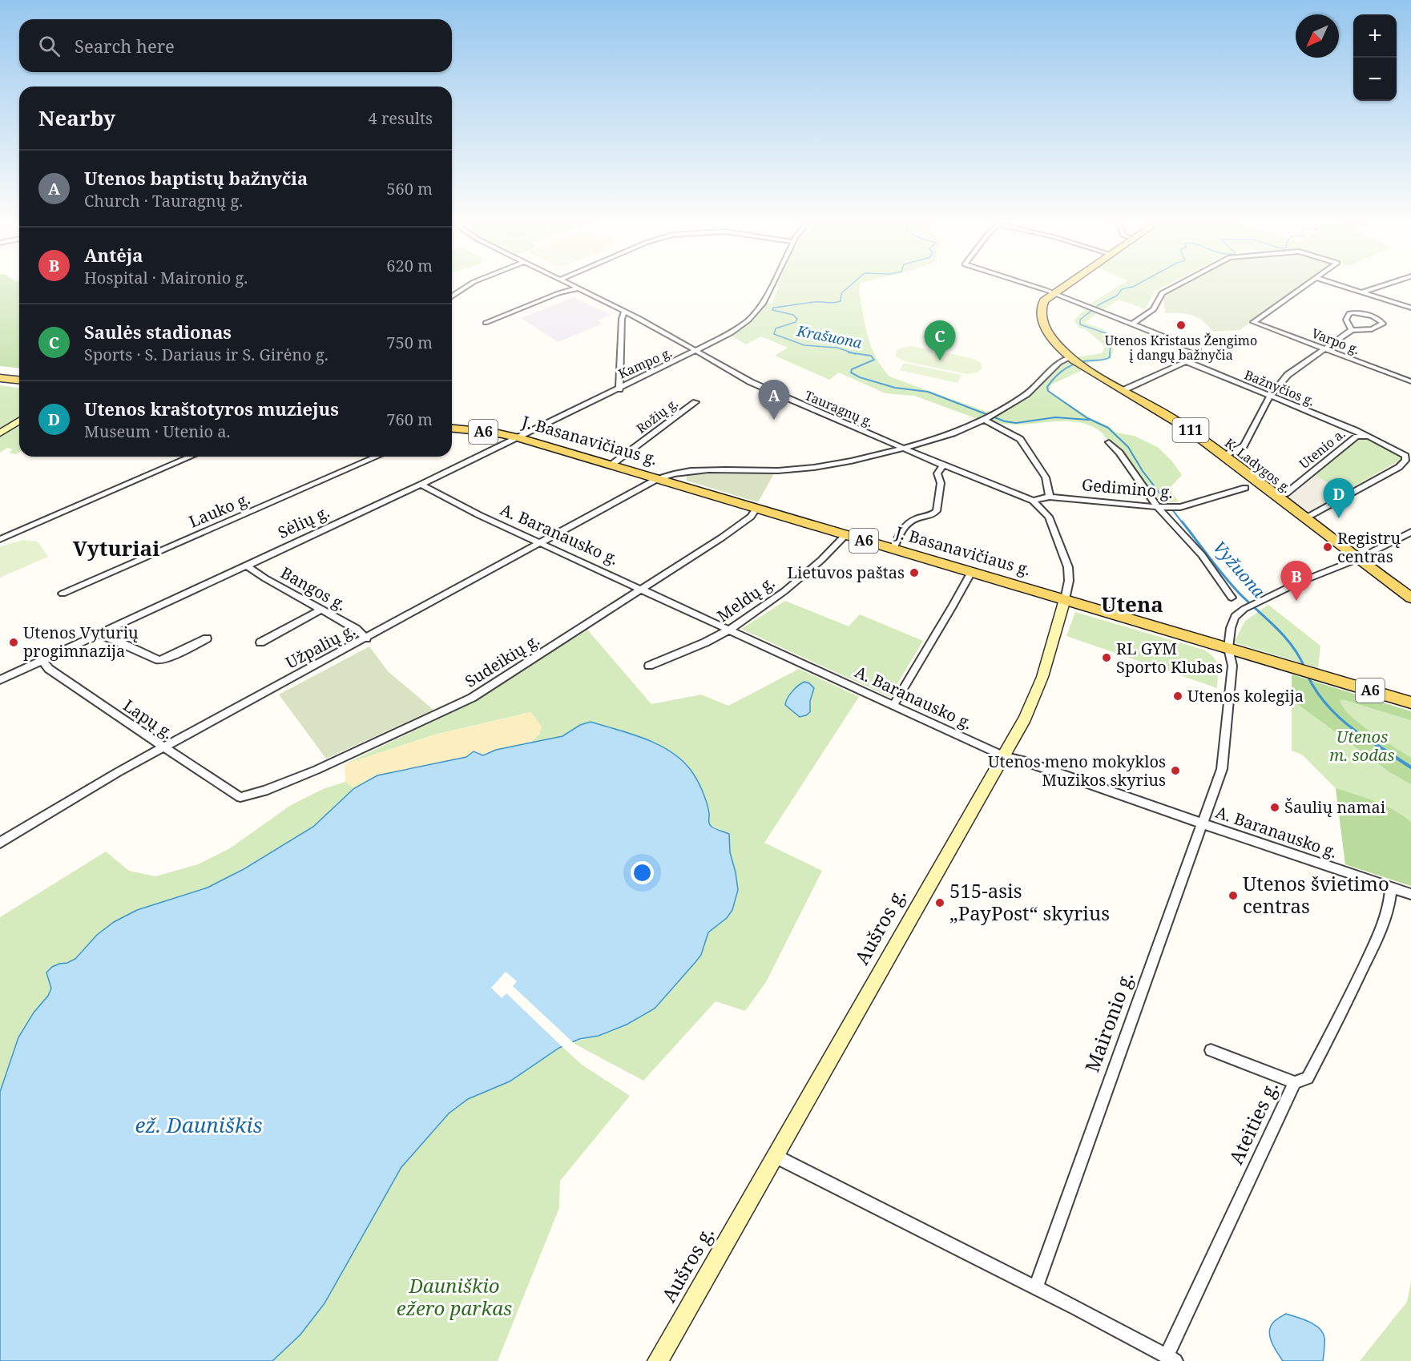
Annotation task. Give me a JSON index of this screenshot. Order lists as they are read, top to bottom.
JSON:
{
  "streets": {
    "main road": [
      "111",
      "A6",
      "J. Basanavičiaus g.",
      "K. Ladygos g."
    ],
    "street": [
      "Varpo g.",
      "Kampo g.",
      "Bažnyčios g.",
      "Tauragnų g.",
      "Rožių g.",
      "Utenio a.",
      "Gedimino g.",
      "Lauko g.",
      "Sėlių g.",
      "A. Baranausko g.",
      "Bangos g.",
      "Meldų g.",
      "Užpalių g.",
      "Sudeikių g.",
      "Lapų g.",
      "Aušros g.",
      "Maironio g.",
      "Ateities g."
    ]
  },
  "crossings": [
    ["Kampo g.", "Tauragnų g."],
    ["Kampo g.", "Sėlių g."],
    ["Bažnyčios g.", "Utenio a."],
    ["Tauragnų g.", "Gedimino g."],
    ["Tauragnų g.", "Užpalių g."],
    ["Tauragnų g.", "Aušros g."],
    ["Rožių g.", "J. Basanavičiaus g."],
    ["111", "Utenio a."],
    ["111", "K. Ladygos g."],
    ["111", "Maironio g."],
    ["J. Basanavičiaus g.", "Sėlių g."],
    ["J. Basanavičiaus g.", "Meldų g."],
    ["J. Basanavičiaus g.", "Užpalių g."],
    ["J. Basanavičiaus g.", "Sudeikių g."],
    ["J. Basanavičiaus g.", "Aušros g."],
    ["J. Basanavičiaus g.", "Maironio g."],
    ["Utenio a.", "K. Ladygos g."],
    ["K. Ladygos g.", "Užpalių g."],
    ["Gedimino g.", "Aušros g."],
    ["Sėlių g.", "A. Baranausko g."],
    ["Sėlių g.", "Bangos g."],
    ["Sėlių g.", "Lapų g."],
    ["A. Baranausko g.", "Meldų g."],
    ["A. Baranausko g.", "Užpalių g."],
    ["A. Baranausko g.", "Sudeikių g."],
    ["A. Baranausko g.", "Aušros g."],
    ["A. Baranausko g.", "Maironio g."],
    ["A. Baranausko g.", "Ateities g."],
    ["Bangos g.", "Užpalių g."],
    ["Užpalių g.", "Lapų g."],
    ["Sudeikių g.", "Lapų g."]
  ],
  "districts": ["Vyturiai", "Utena"],
  "water": ["Krašuona", "Vyžuona", "ež. Dauniškis"],
  "parks": ["Utenos m. sodas", "Dauniškio ežero parkas"],
  "places": [
    "Utenos Kristaus Žengimo į dangų bažnyčia",
    "Registrų centras",
    "Lietuvos paštas",
    "Utenos Vyturių progimnazija",
    "RL GYM Sporto Klubas",
    "Utenos kolegija",
    "Utenos meno mokyklos Muzikos skyrius",
    "Šaulių namai",
    "Utenos švietimo centras",
    "515-asis „PayPost“ skyrius"
  ],
  "north": "bottom left",
  "page": {
    "map_buttons": ["+", "−"],
    "search": "Search here",
    "heading": ["Nearby", "4 results"],
    "list": [
      {
        "mark": "A",
        "name": "Utenos baptistų bažnyčia",
        "note": "Church · Tauragnų g.",
        "value": "560 m"
      },
      {
        "mark": "B",
        "name": "Antėja",
        "note": "Hospital · Maironio g.",
        "value": "620 m"
      },
      {
        "mark": "C",
        "name": "Saulės stadionas",
        "note": "Sports · S. Dariaus ir S. Girėno g.",
        "value": "750 m"
      },
      {
        "mark": "D",
        "name": "Utenos kraštotyros muziejus",
        "note": "Museum · Utenio a.",
        "value": "760 m"
      }
    ],
    "pins": [
      "C",
      "A",
      "D",
      "B"
    ]
  }
}
